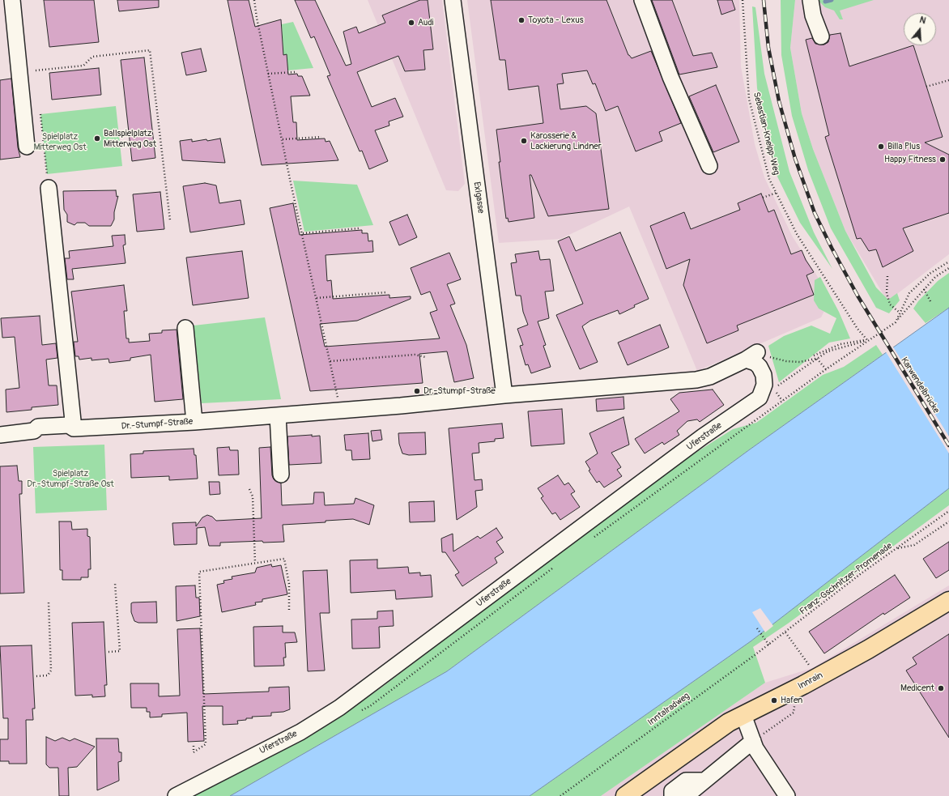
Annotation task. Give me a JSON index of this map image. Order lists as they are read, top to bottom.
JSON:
{
  "streets": {
    "main road": ["Innrain"],
    "street": ["Exlgasse", "Dr.-Stumpf-Straße", "Uferstraße"],
    "path": [
      "Sebastian-Kneipp-Weg",
      "Karwendelbrücke",
      "Franz-Gschnitzer-Promenade",
      "Inntalradweg"
    ]
  },
  "crossings": [
    ["Exlgasse", "Dr.-Stumpf-Straße"],
    ["Dr.-Stumpf-Straße", "Uferstraße"],
    ["Franz-Gschnitzer-Promenade", "Inntalradweg"]
  ],
  "parks": ["Spielplatz Mitterweg Ost", "Spielplatz Dr.-Stumpf-Straße Ost"],
  "places": [
    "Toyota - Lexus",
    "Audi",
    "Ballspielplatz Mitterweg Ost",
    "Karosserie & Lackierung Lindner",
    "Billa Plus",
    "Happy Fitness",
    "Dr.-Stumpf-Straße",
    "Medicent",
    "Hafen"
  ],
  "north": "top"
}
